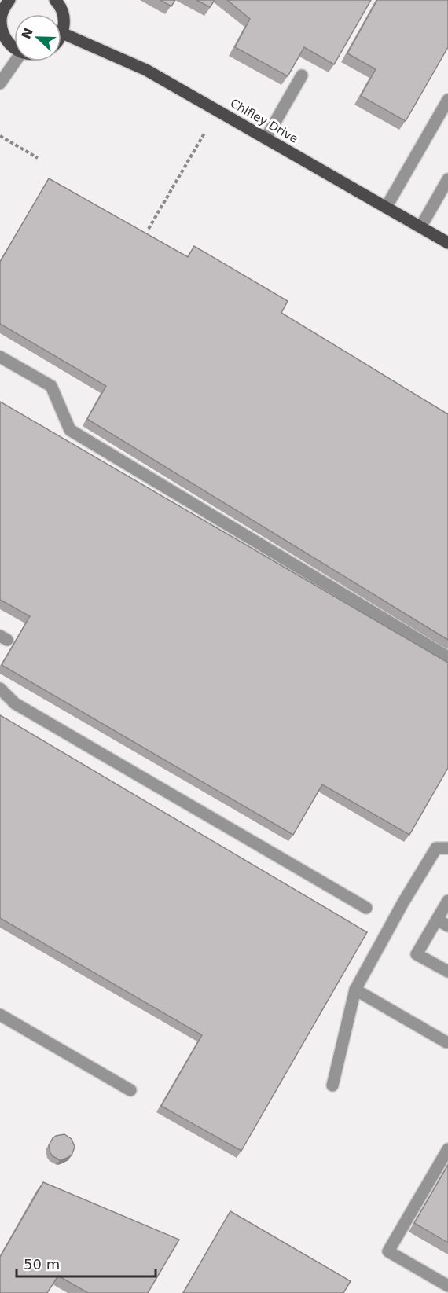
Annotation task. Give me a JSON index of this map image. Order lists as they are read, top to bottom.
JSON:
{
  "streets": {
    "main road": ["Chifley Drive"]
  },
  "scale_bar": "50 m",
  "north": "left"
}
